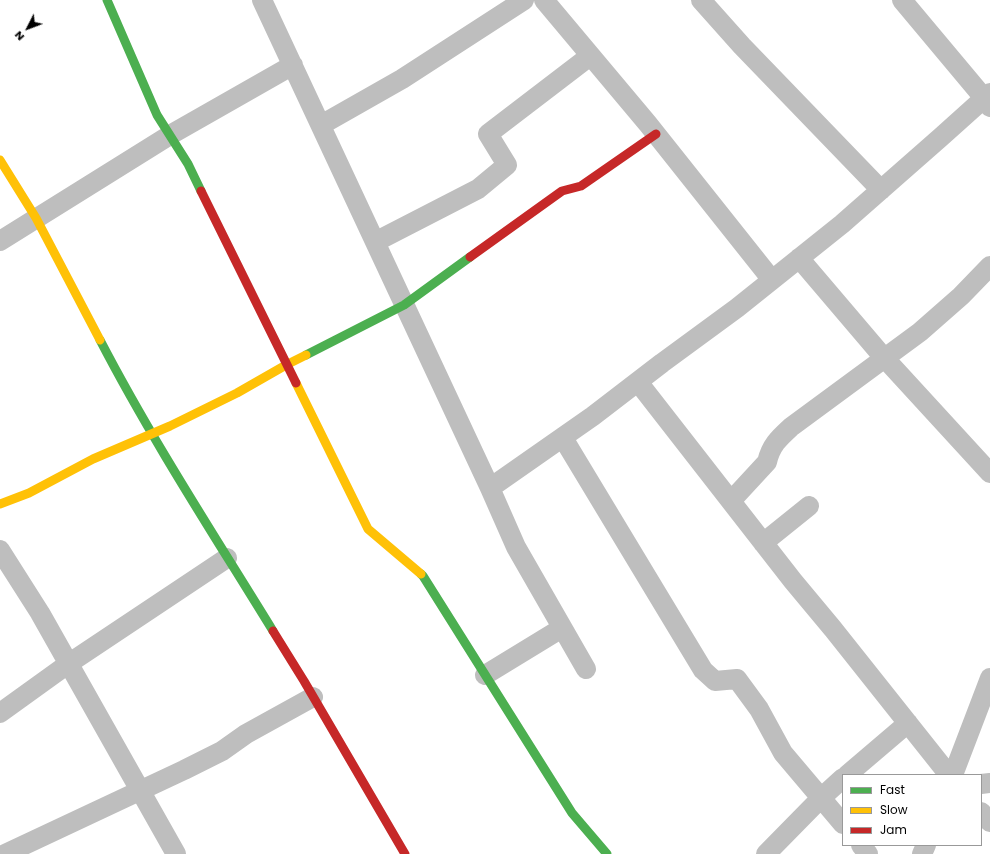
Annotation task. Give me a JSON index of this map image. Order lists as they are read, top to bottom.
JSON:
{
  "legend": ["Fast", "Slow", "Jam"],
  "north": "bottom left"
}
